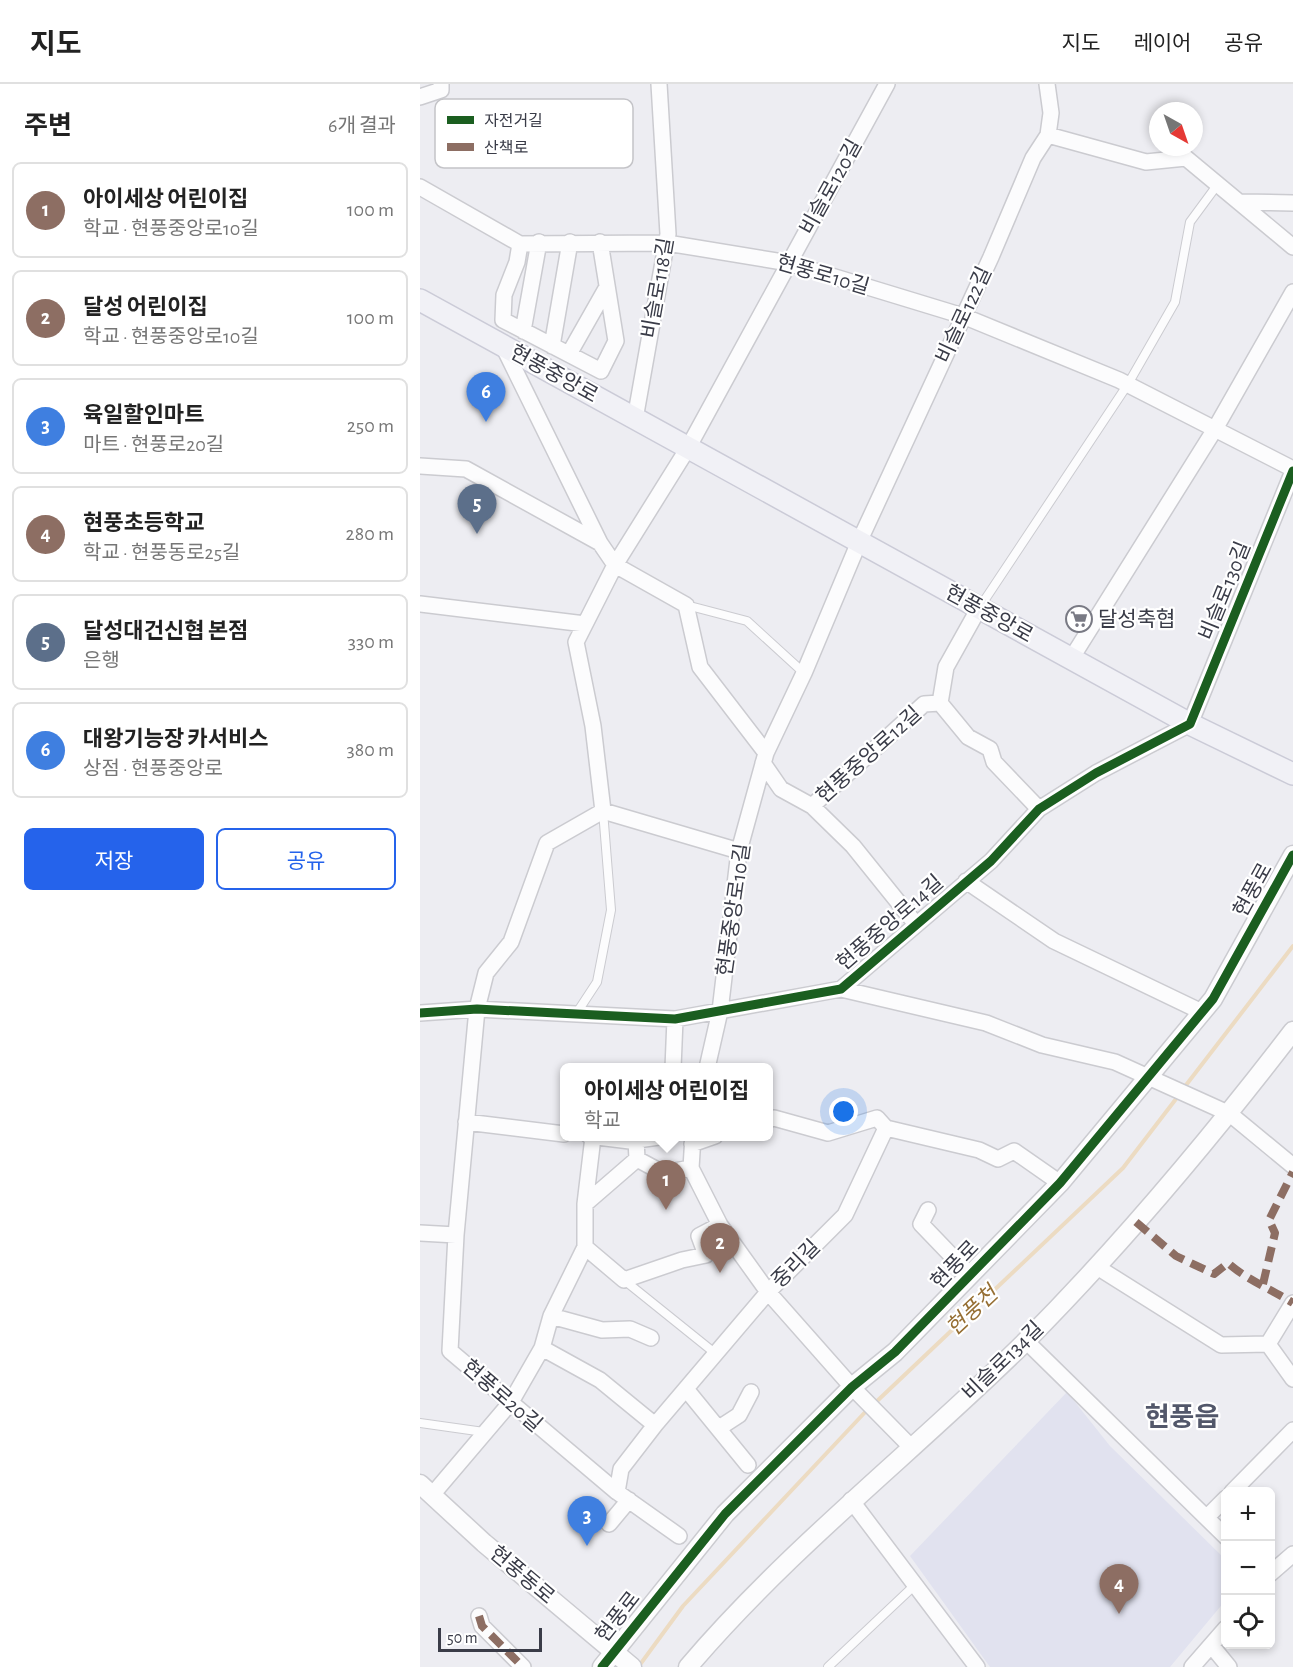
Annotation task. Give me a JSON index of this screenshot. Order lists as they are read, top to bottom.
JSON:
{
  "streets": {
    "main road": ["현풍중앙로"],
    "street": [
      "비슬로120길",
      "현풍로10길",
      "비슬로118길",
      "비슬로122길",
      "비슬로130길",
      "현풍중앙로12길",
      "현풍로",
      "현풍중앙로10길",
      "현풍중앙로14길",
      "중리길",
      "비슬로134길",
      "현풍로20길",
      "현풍동로"
    ]
  },
  "crossings": [
    ["비슬로120길", "현풍로10길"],
    ["비슬로120길", "현풍중앙로"],
    ["현풍로10길", "비슬로118길"],
    ["현풍로10길", "비슬로122길"],
    ["현풍로10길", "비슬로130길"],
    ["비슬로118길", "현풍중앙로"],
    ["비슬로122길", "현풍중앙로"],
    ["비슬로122길", "현풍중앙로10길"],
    ["현풍중앙로", "비슬로130길"],
    ["현풍중앙로", "현풍중앙로12길"],
    ["현풍중앙로", "현풍중앙로10길"],
    ["현풍중앙로", "현풍중앙로14길"],
    ["비슬로130길", "현풍중앙로14길"],
    ["현풍중앙로12길", "현풍중앙로14길"],
    ["현풍로", "현풍동로"],
    ["현풍중앙로10길", "현풍중앙로14길"],
    ["현풍중앙로14길", "현풍로20길"],
    ["중리길", "현풍로20길"]
  ],
  "districts": ["현풍읍"],
  "water": ["현풍천"],
  "places": {
    "supermarket": ["달성축협"]
  },
  "legend": ["자전거길", "산책로"],
  "scale_bar": "50 m",
  "north": "bottom right",
  "page": {
    "header": "지도",
    "nav": ["지도", "레이어", "공유"],
    "heading": ["주변", "6개 결과"],
    "list": [
      {
        "mark": "1",
        "name": "아이세상 어린이집",
        "note": "학교 · 현풍중앙로10길",
        "value": "100 m"
      },
      {
        "mark": "2",
        "name": "달성 어린이집",
        "note": "학교 · 현풍중앙로10길",
        "value": "100 m"
      },
      {
        "mark": "3",
        "name": "육일할인마트",
        "note": "마트 · 현풍로20길",
        "value": "250 m"
      },
      {
        "mark": "4",
        "name": "현풍초등학교",
        "note": "학교 · 현풍동로25길",
        "value": "280 m"
      },
      {
        "mark": "5",
        "name": "달성대건신협 본점",
        "note": "은행",
        "value": "330 m"
      },
      {
        "mark": "6",
        "name": "대왕기능장 카서비스",
        "note": "상점 · 현풍중앙로",
        "value": "380 m"
      }
    ],
    "pins": [
      "6",
      "5",
      "1",
      "2",
      "3",
      "4"
    ],
    "buttons": ["저장", "공유"],
    "popup": ["아이세상 어린이집", "학교"],
    "map_buttons": ["+", "−"],
    "scale": "50 m"
  }
}
